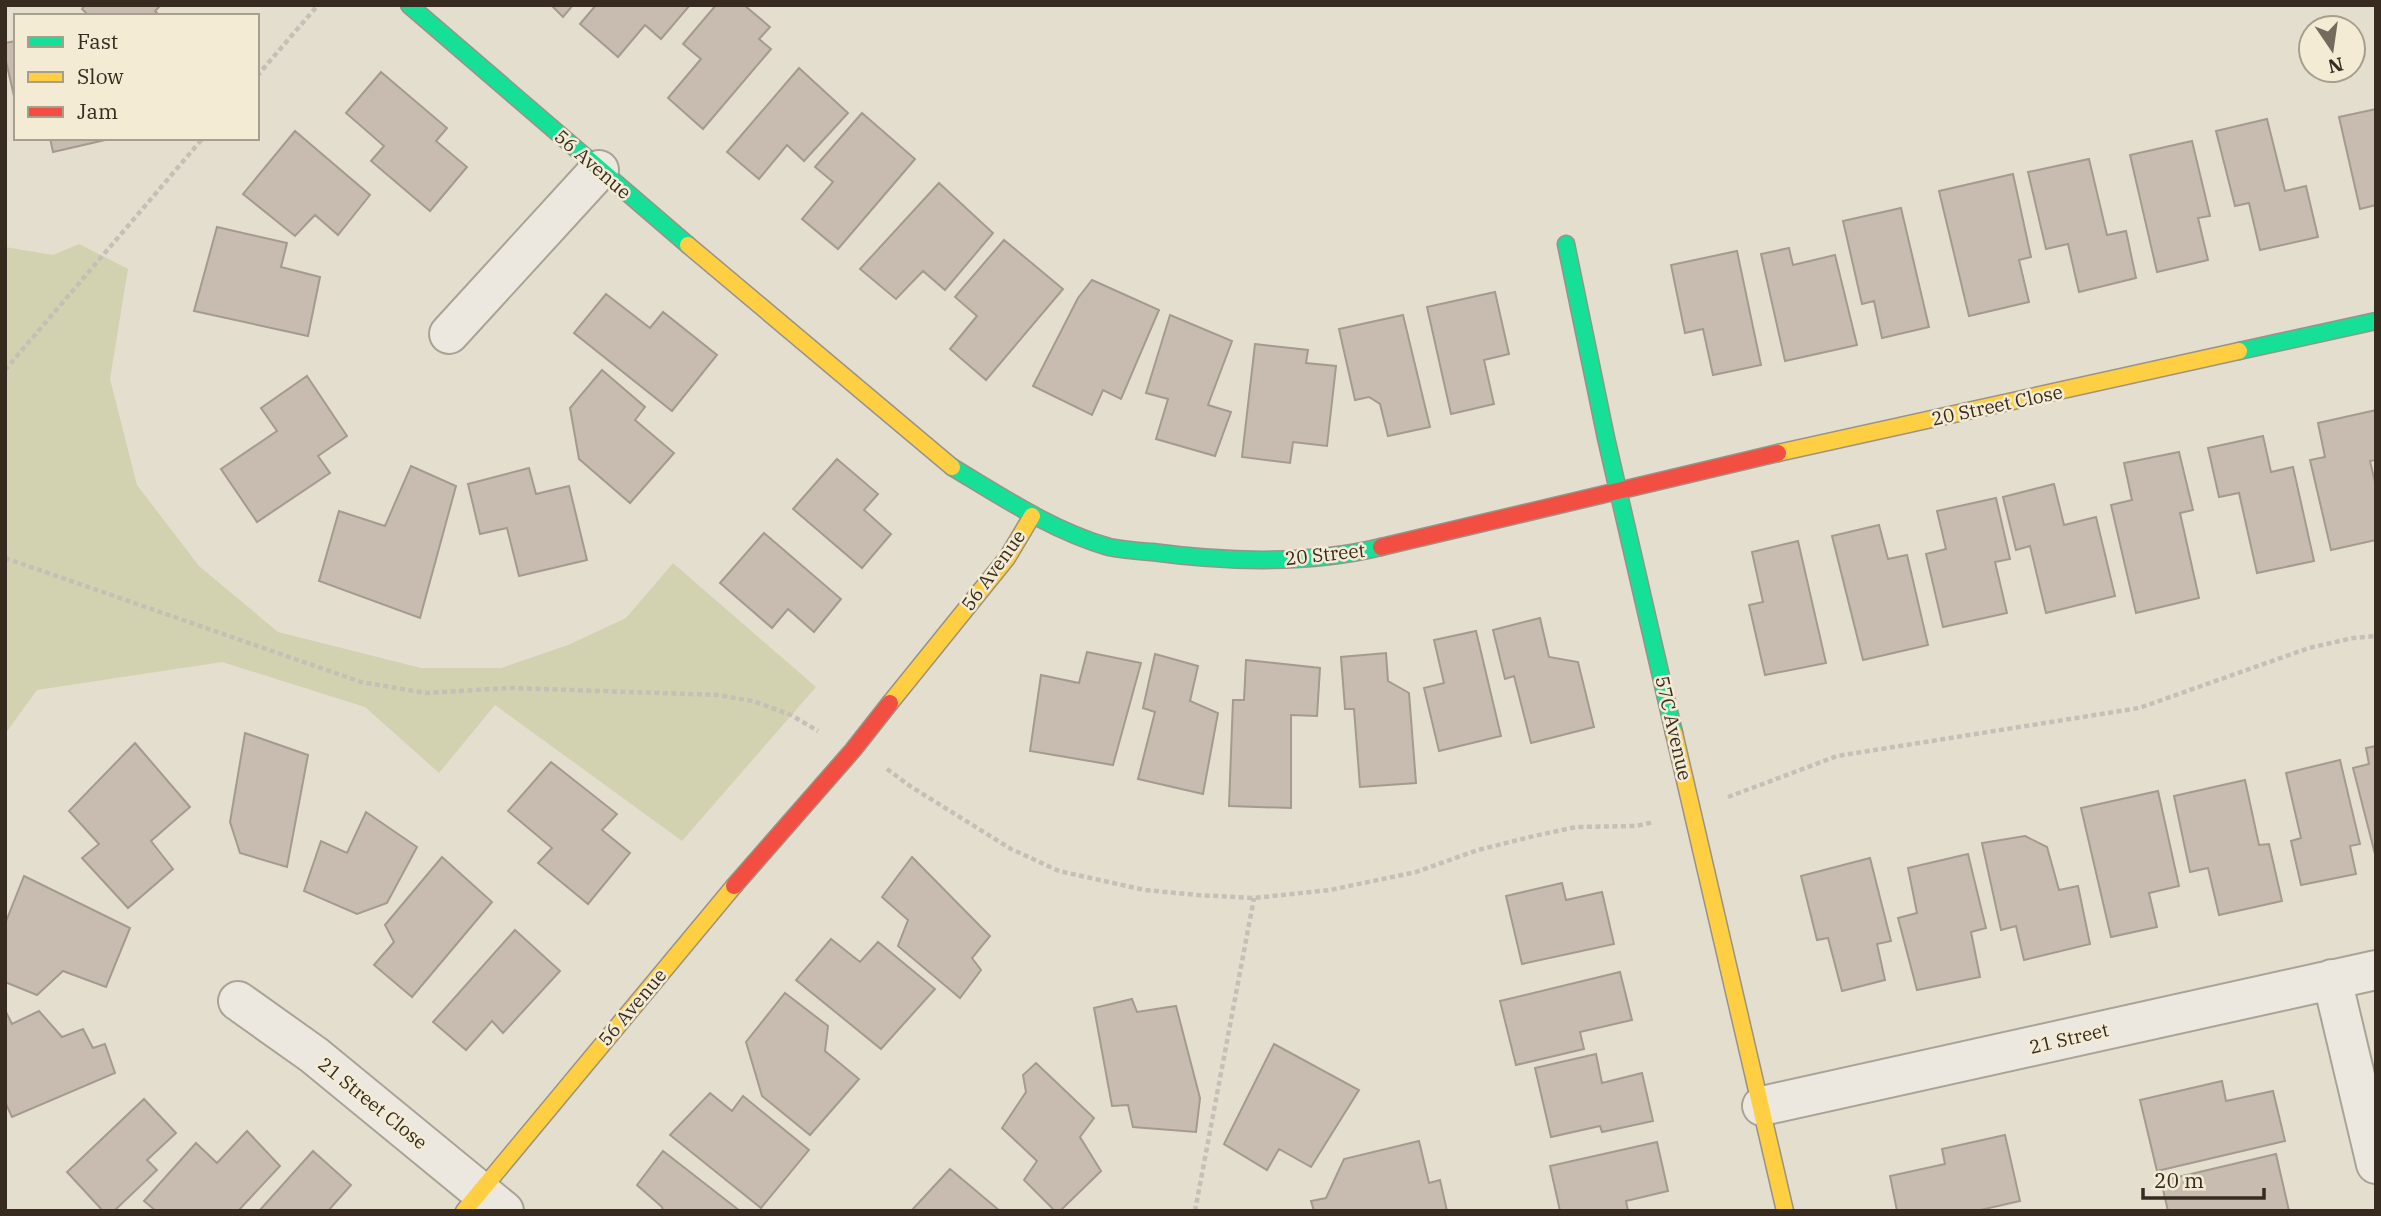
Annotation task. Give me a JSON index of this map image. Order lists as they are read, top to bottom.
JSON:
{
  "streets": {
    "street": [
      "56 Avenue",
      "20 Street Close",
      "20 Street",
      "57C Avenue",
      "21 Street",
      "21 Street Close"
    ]
  },
  "crossings": [
    ["56 Avenue", "20 Street"],
    ["56 Avenue", "21 Street Close"],
    ["20 Street Close", "20 Street"],
    ["20 Street Close", "57C Avenue"],
    ["20 Street", "57C Avenue"],
    ["57C Avenue", "21 Street"]
  ],
  "legend": ["Fast", "Slow", "Jam"],
  "scale_bar": "20 m",
  "north": "bottom"
}
